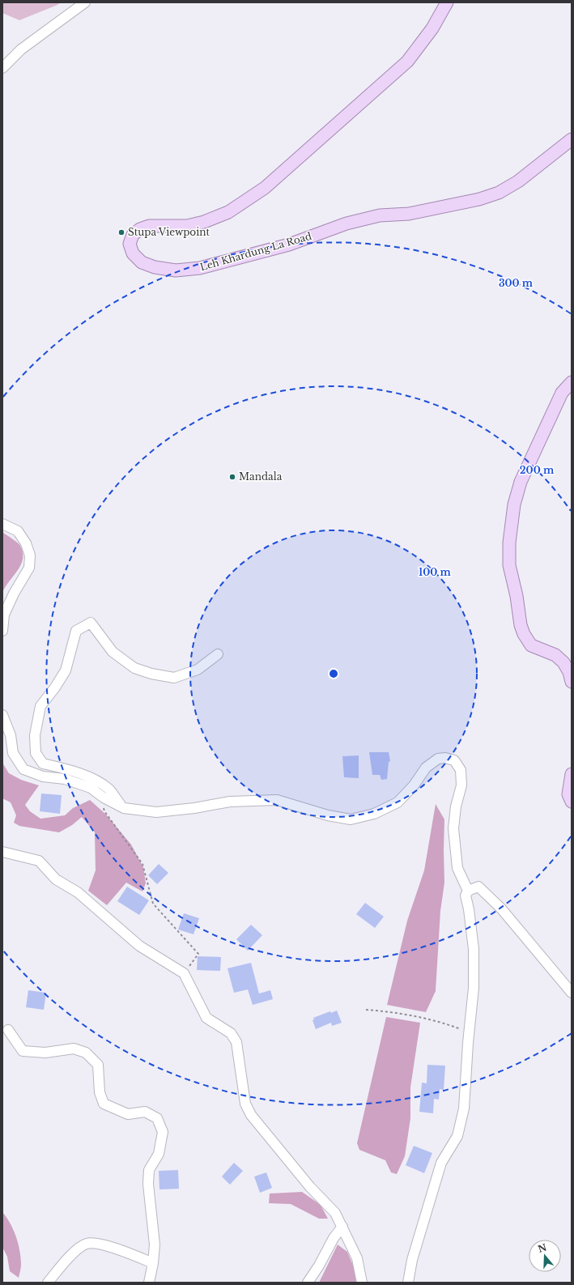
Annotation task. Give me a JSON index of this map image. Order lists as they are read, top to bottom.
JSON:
{
  "streets": {
    "main road": ["Leh Khardung La Road"]
  },
  "places": ["Stupa Viewpoint", "Mandala"],
  "north": "top",
  "rings": ["300 m", "200 m", "100 m"]
}
